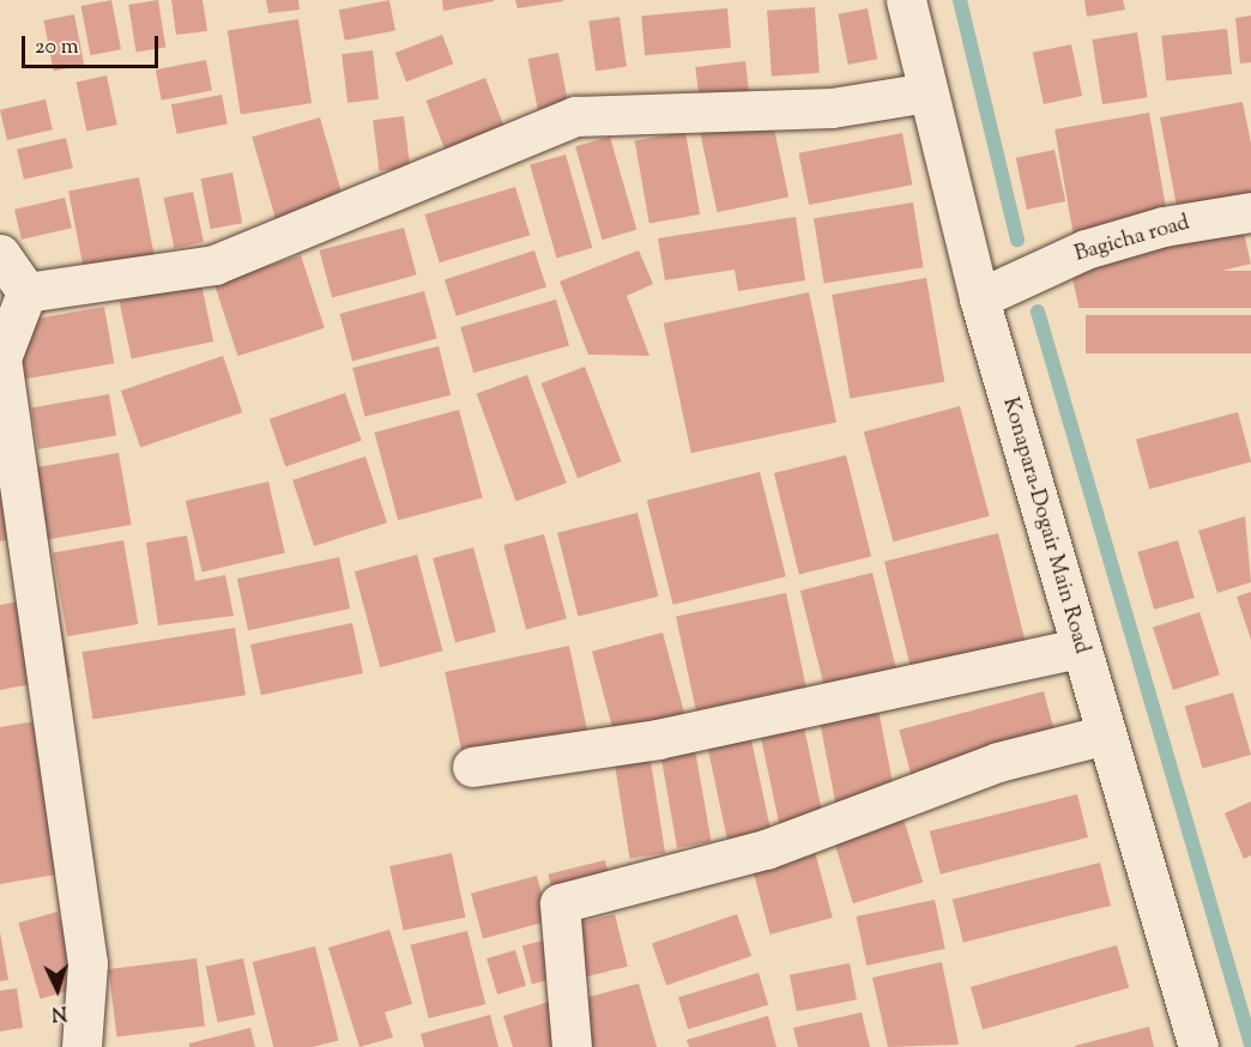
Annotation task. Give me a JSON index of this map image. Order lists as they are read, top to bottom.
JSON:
{
  "streets": {
    "street": ["Bagicha road", "Konapara-Dogair Main Road"]
  },
  "crossings": [
    ["Bagicha road", "Konapara-Dogair Main Road"]
  ],
  "scale_bar": "20 m",
  "north": "bottom"
}
